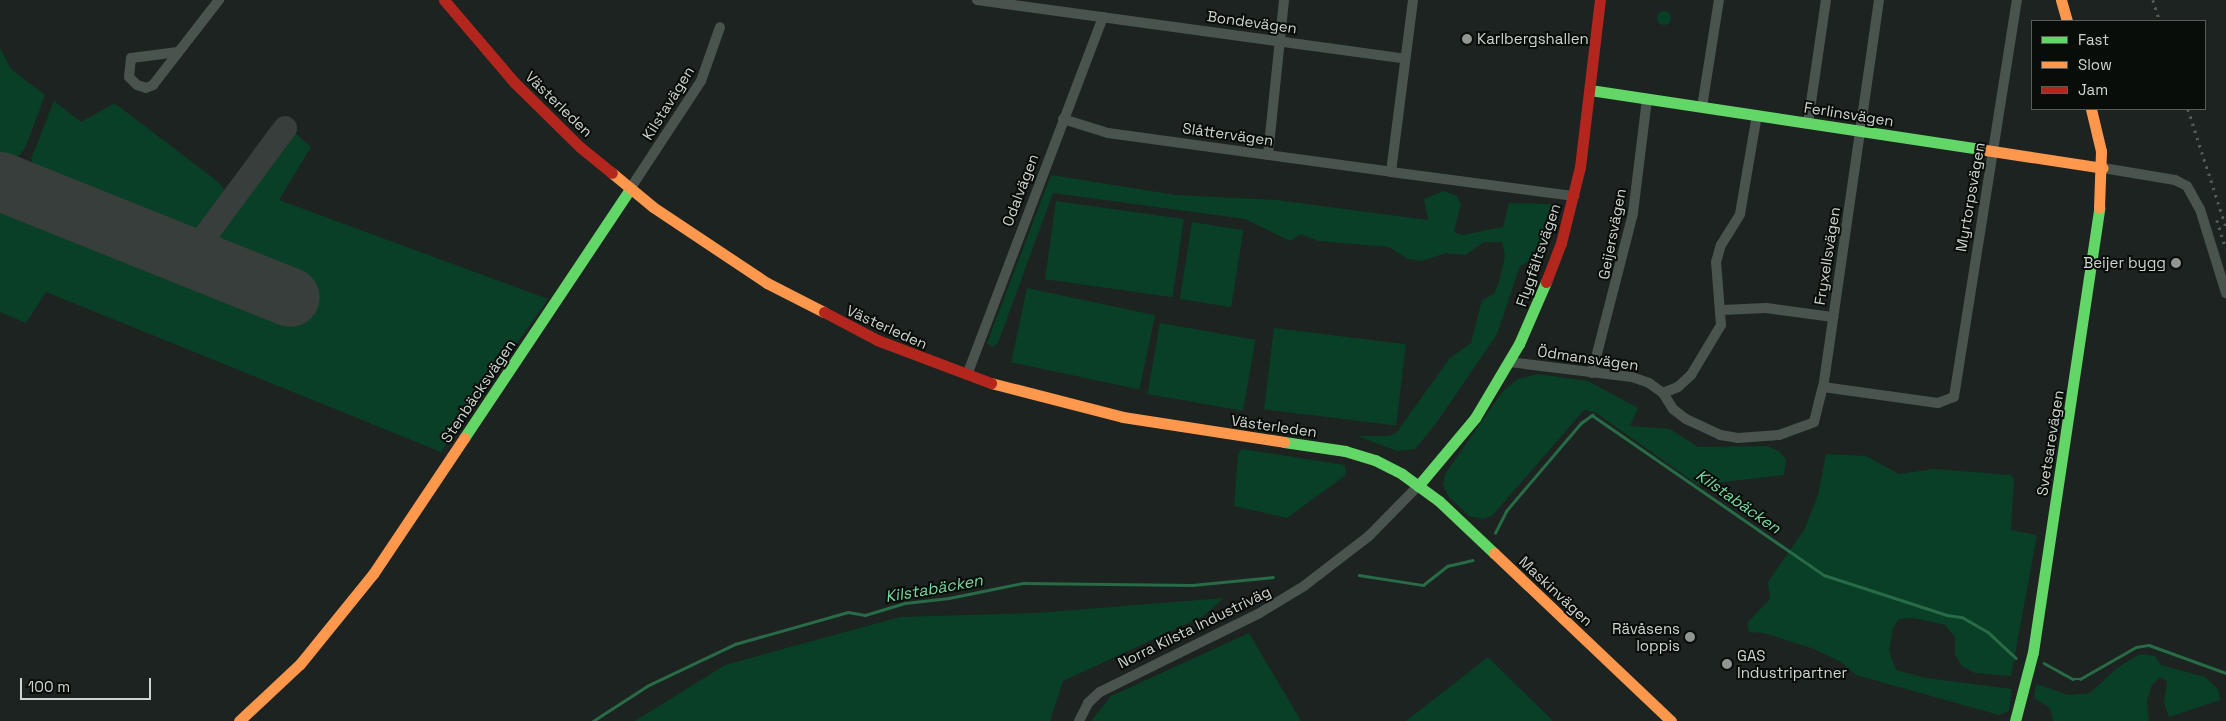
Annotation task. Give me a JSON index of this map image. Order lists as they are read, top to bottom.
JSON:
{
  "streets": {
    "street": [
      "Bondevägen",
      "Kilstavägen",
      "Västerleden",
      "Ferlinsvägen",
      "Slåttervägen",
      "Odalvägen",
      "Myrtorpsvägen",
      "Geijersvägen",
      "Flygfältsvägen",
      "Fryxellsvägen",
      "Ödmansvägen",
      "Stenbäcksvägen",
      "Svetsarevägen",
      "Maskinvägen",
      "Norra Kilsta Industriväg"
    ]
  },
  "crossings": [
    ["Bondevägen", "Odalvägen"],
    ["Kilstavägen", "Västerleden"],
    ["Kilstavägen", "Stenbäcksvägen"],
    ["Västerleden", "Odalvägen"],
    ["Västerleden", "Flygfältsvägen"],
    ["Västerleden", "Stenbäcksvägen"],
    ["Västerleden", "Maskinvägen"],
    ["Västerleden", "Norra Kilsta Industriväg"],
    ["Ferlinsvägen", "Myrtorpsvägen"],
    ["Ferlinsvägen", "Geijersvägen"],
    ["Ferlinsvägen", "Flygfältsvägen"],
    ["Ferlinsvägen", "Fryxellsvägen"],
    ["Ferlinsvägen", "Svetsarevägen"],
    ["Slåttervägen", "Odalvägen"],
    ["Slåttervägen", "Flygfältsvägen"],
    ["Myrtorpsvägen", "Fryxellsvägen"],
    ["Myrtorpsvägen", "Ödmansvägen"],
    ["Geijersvägen", "Ödmansvägen"],
    ["Flygfältsvägen", "Ödmansvägen"],
    ["Flygfältsvägen", "Maskinvägen"],
    ["Flygfältsvägen", "Norra Kilsta Industriväg"],
    ["Fryxellsvägen", "Ödmansvägen"],
    ["Maskinvägen", "Norra Kilsta Industriväg"]
  ],
  "water": ["Kilstabäcken"],
  "places": [
    "Karlbergshallen",
    "Beijer bygg",
    "Rävåsens loppis",
    "GAS Industripartner"
  ],
  "legend": ["Fast", "Slow", "Jam"],
  "scale_bar": "100 m"
}
